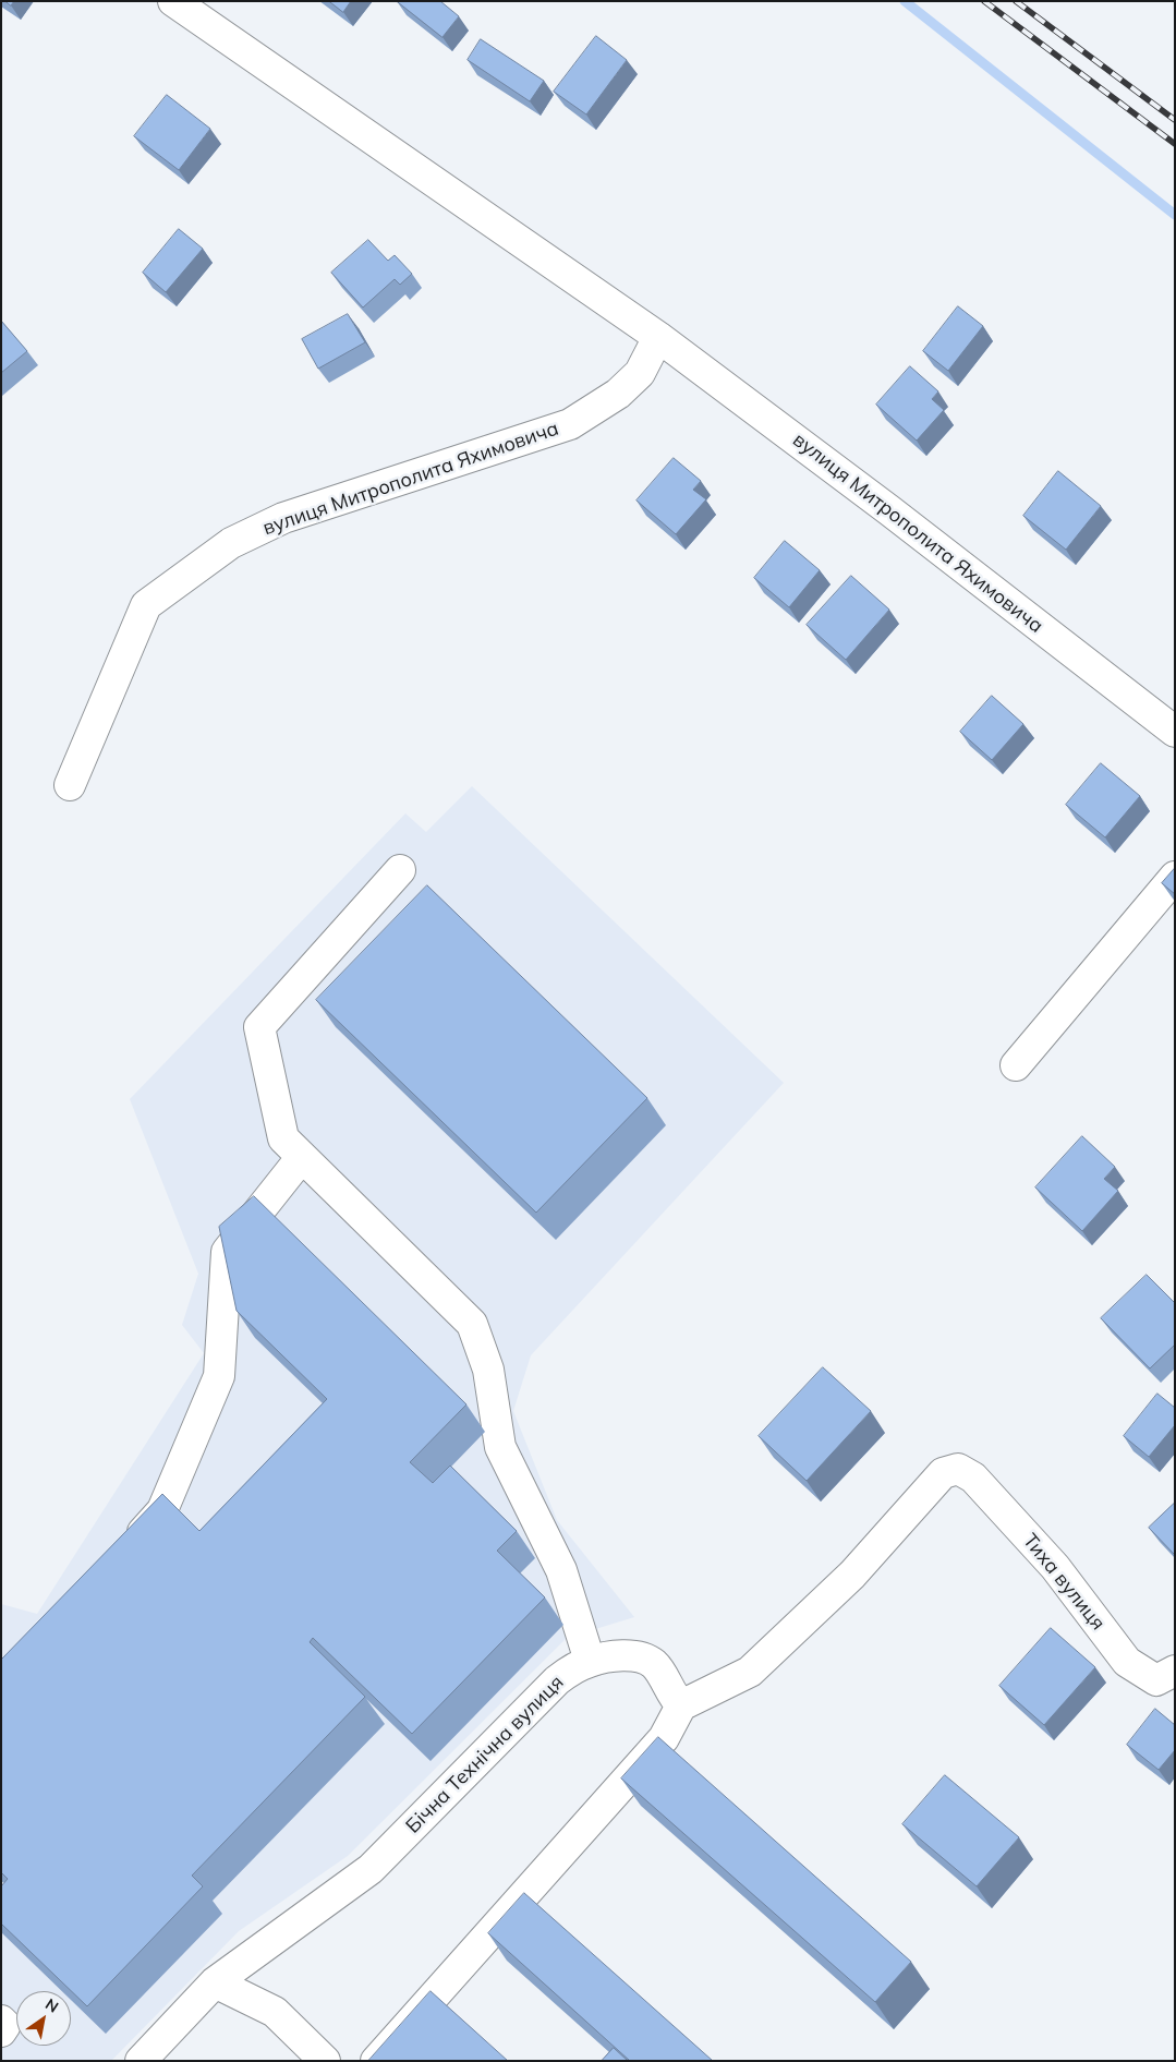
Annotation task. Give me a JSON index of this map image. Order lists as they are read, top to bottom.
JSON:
{
  "streets": {
    "street": ["вулиця Митрополита Яхимовича", "Тиха вулиця", "Бічна Технічна вулиця"]
  },
  "crossings": [
    ["Тиха вулиця", "Бічна Технічна вулиця"]
  ],
  "north": "top right"
}
